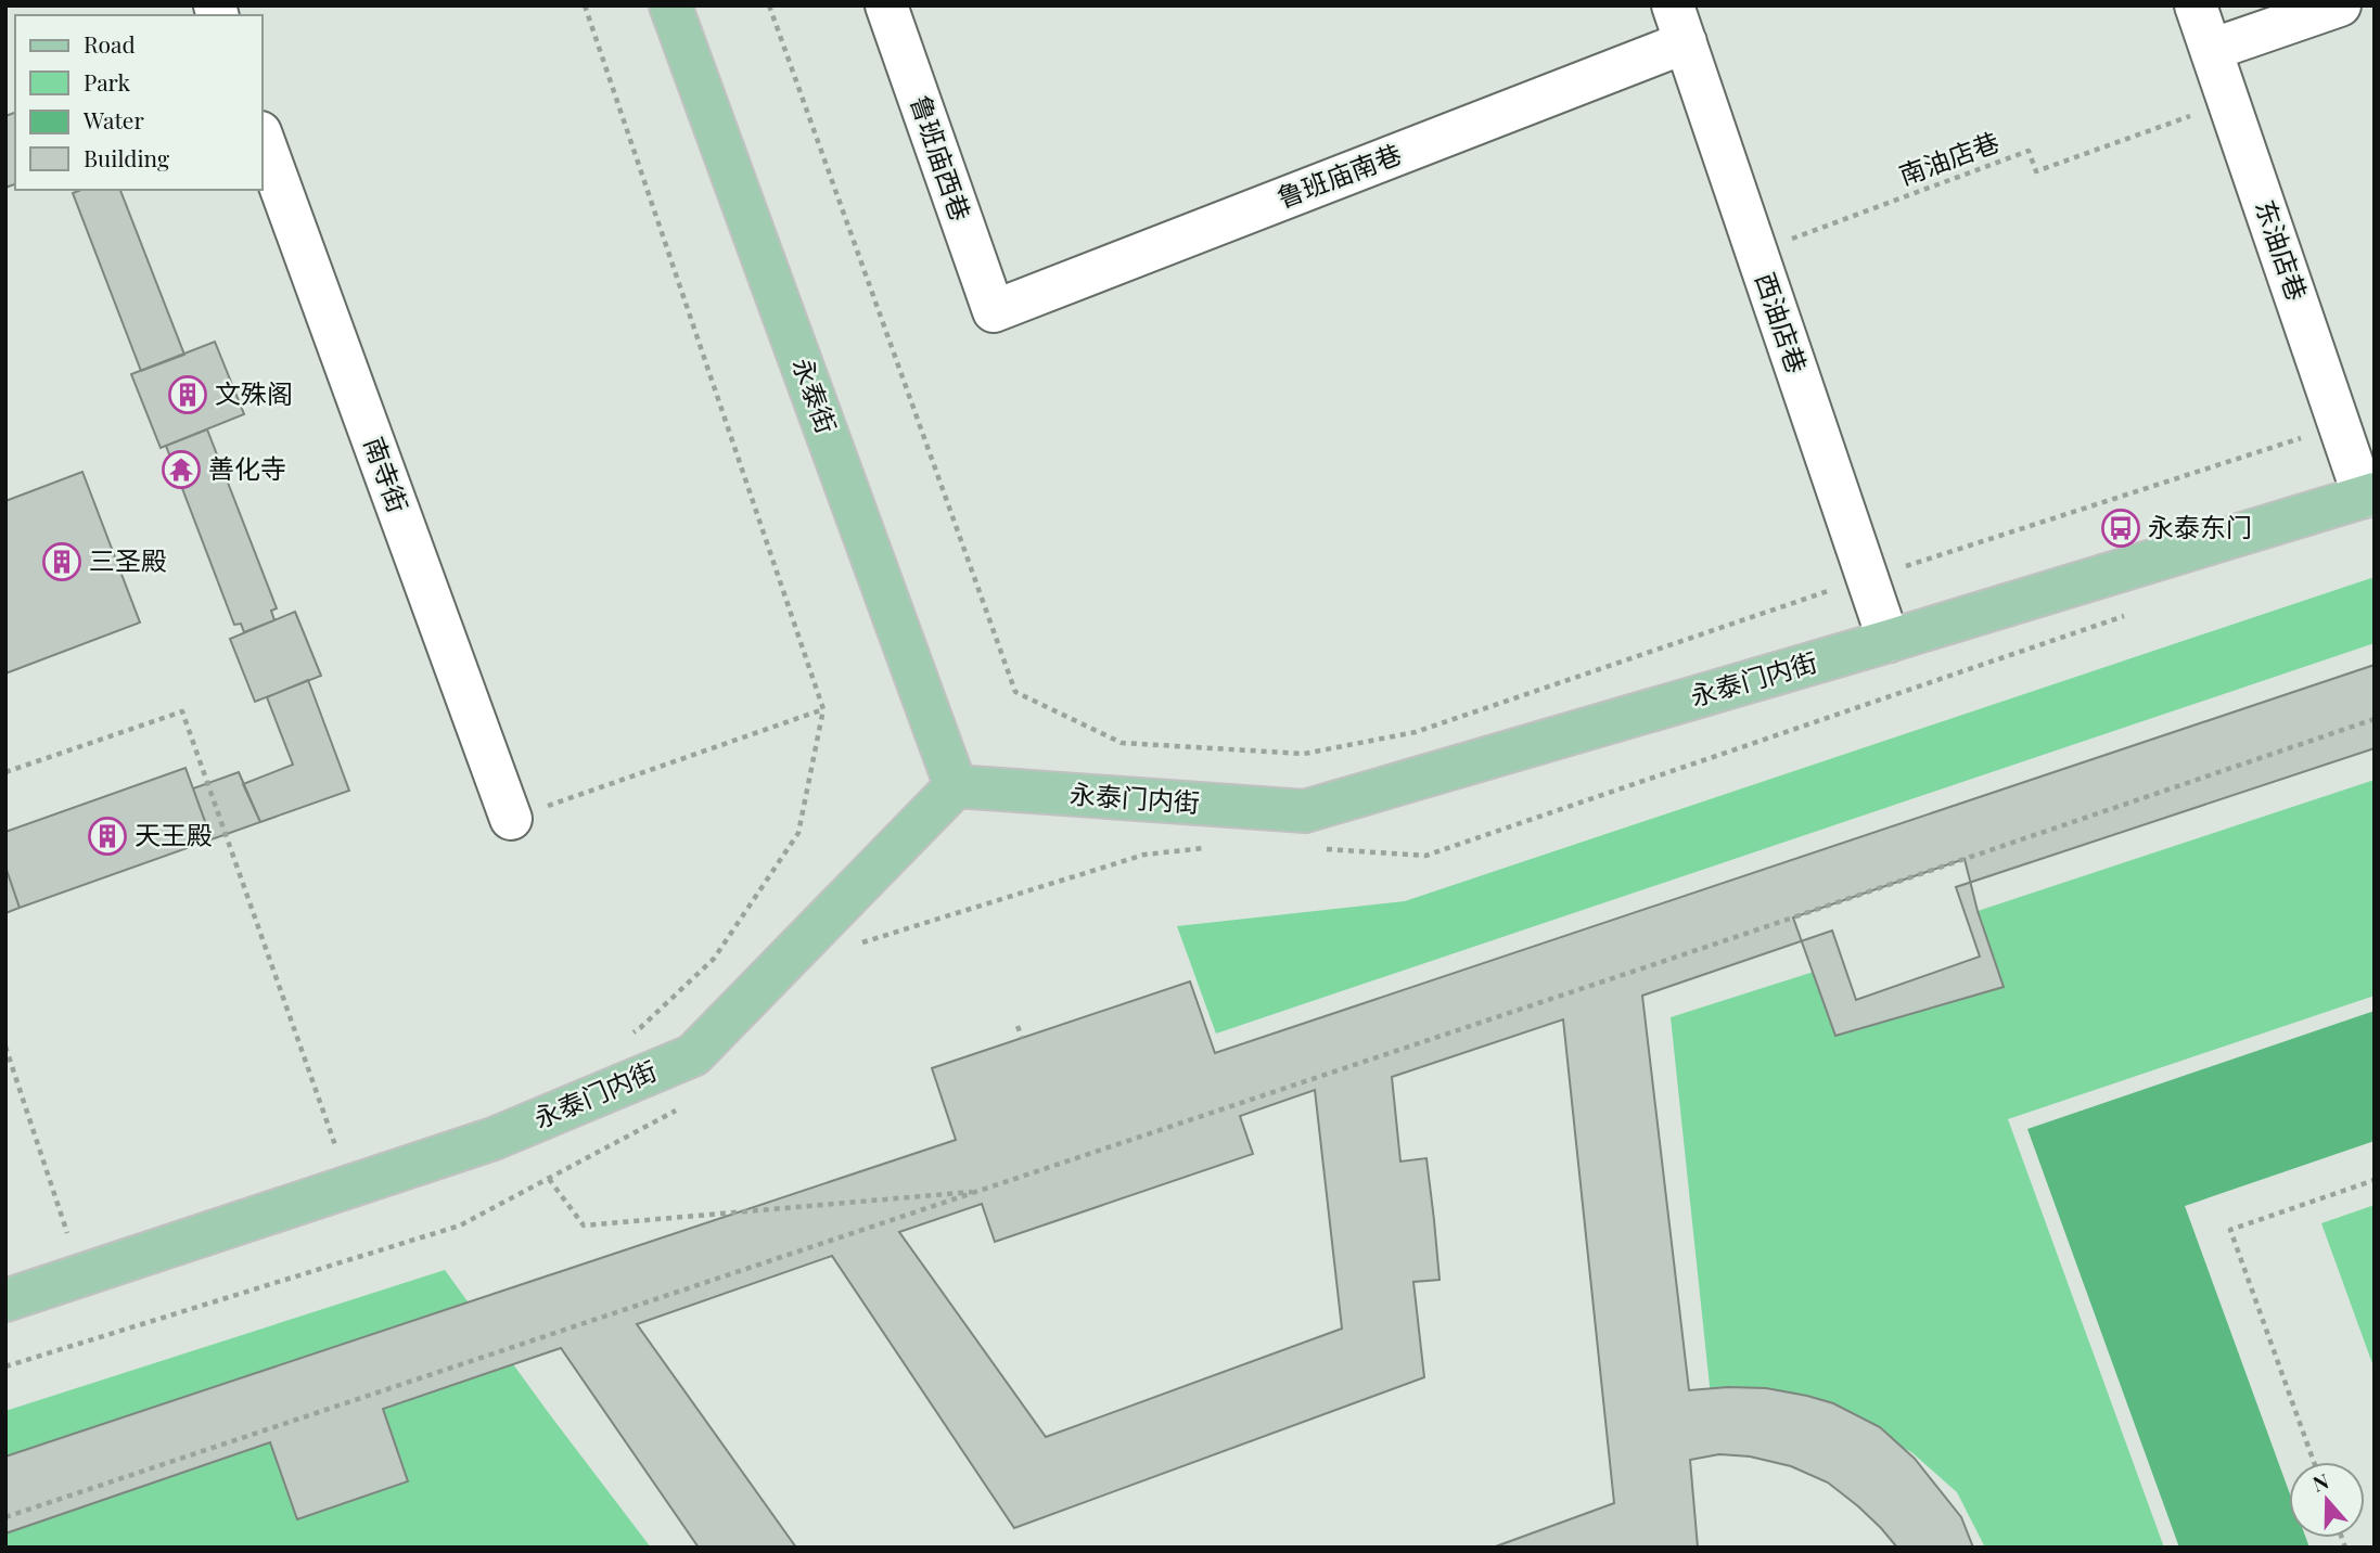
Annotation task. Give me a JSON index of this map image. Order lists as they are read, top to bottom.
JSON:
{
  "streets": {
    "main road": ["永泰街", "永泰门内街"],
    "street": [
      "鲁班庙西巷",
      "鲁班庙南巷",
      "东油店巷",
      "西油店巷",
      "南寺街"
    ],
    "path": ["南油店巷"]
  },
  "crossings": [
    ["鲁班庙西巷", "鲁班庙南巷"],
    ["南油店巷", "东油店巷"],
    ["南油店巷", "西油店巷"],
    ["鲁班庙南巷", "西油店巷"],
    ["东油店巷", "永泰门内街"],
    ["西油店巷", "永泰门内街"],
    ["永泰街", "永泰门内街"]
  ],
  "places": {
    "building": ["文殊阁", "三圣殿", "天王殿"],
    "temple": ["善化寺"],
    "bus stop": ["永泰东门"]
  },
  "legend": [
    "Road",
    "Park",
    "Water",
    "Building"
  ],
  "north": "top"
}
